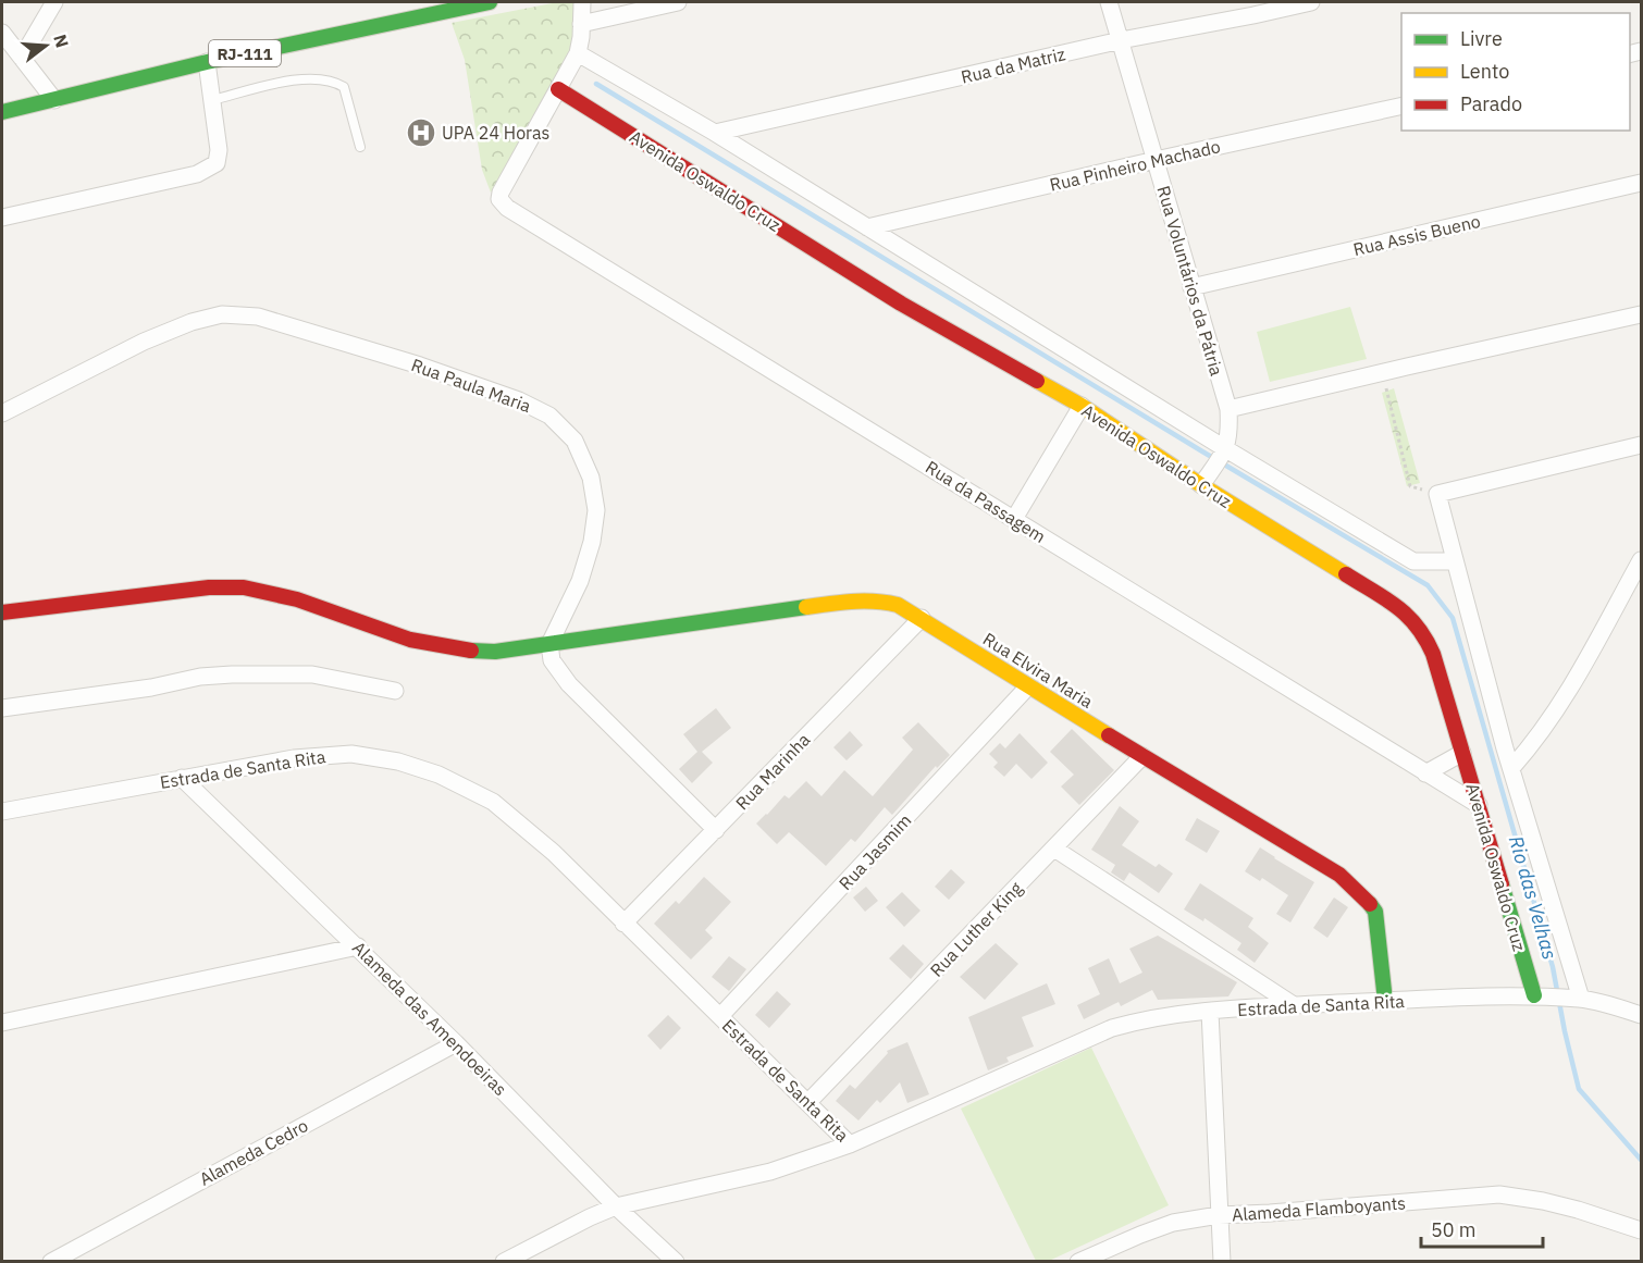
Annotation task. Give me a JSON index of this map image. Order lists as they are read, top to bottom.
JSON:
{
  "streets": {
    "street": [
      "RJ-111",
      "Rua da Matriz",
      "Rua Pinheiro Machado",
      "Avenida Oswaldo Cruz",
      "Rua Assis Bueno",
      "Rua Voluntários da Pátria",
      "Rua Paula Maria",
      "Rua da Passagem",
      "Rua Elvira Maria",
      "Estrada de Santa Rita",
      "Rua Marinha",
      "Rua Jasmim",
      "Rua Luther King",
      "Alameda das Amendoeiras",
      "Alameda Cedro",
      "Alameda Flamboyants"
    ]
  },
  "crossings": [
    ["Rua da Matriz", "Rua Voluntários da Pátria"],
    ["Rua Pinheiro Machado", "Rua Voluntários da Pátria"],
    ["Avenida Oswaldo Cruz", "Rua da Passagem"],
    ["Avenida Oswaldo Cruz", "Estrada de Santa Rita"],
    ["Rua Assis Bueno", "Rua Voluntários da Pátria"],
    ["Rua Paula Maria", "Rua Elvira Maria"],
    ["Rua Elvira Maria", "Estrada de Santa Rita"],
    ["Rua Elvira Maria", "Rua Marinha"],
    ["Rua Elvira Maria", "Rua Jasmim"],
    ["Rua Elvira Maria", "Rua Luther King"],
    ["Estrada de Santa Rita", "Rua Marinha"],
    ["Estrada de Santa Rita", "Rua Jasmim"],
    ["Estrada de Santa Rita", "Rua Luther King"],
    ["Estrada de Santa Rita", "Alameda das Amendoeiras"],
    ["Alameda das Amendoeiras", "Alameda Cedro"]
  ],
  "water": ["Rio das Velhas"],
  "places": {
    "hospital": ["UPA 24 Horas"]
  },
  "legend": ["Livre", "Lento", "Parado"],
  "scale_bar": "50 m",
  "north": "right"
}
